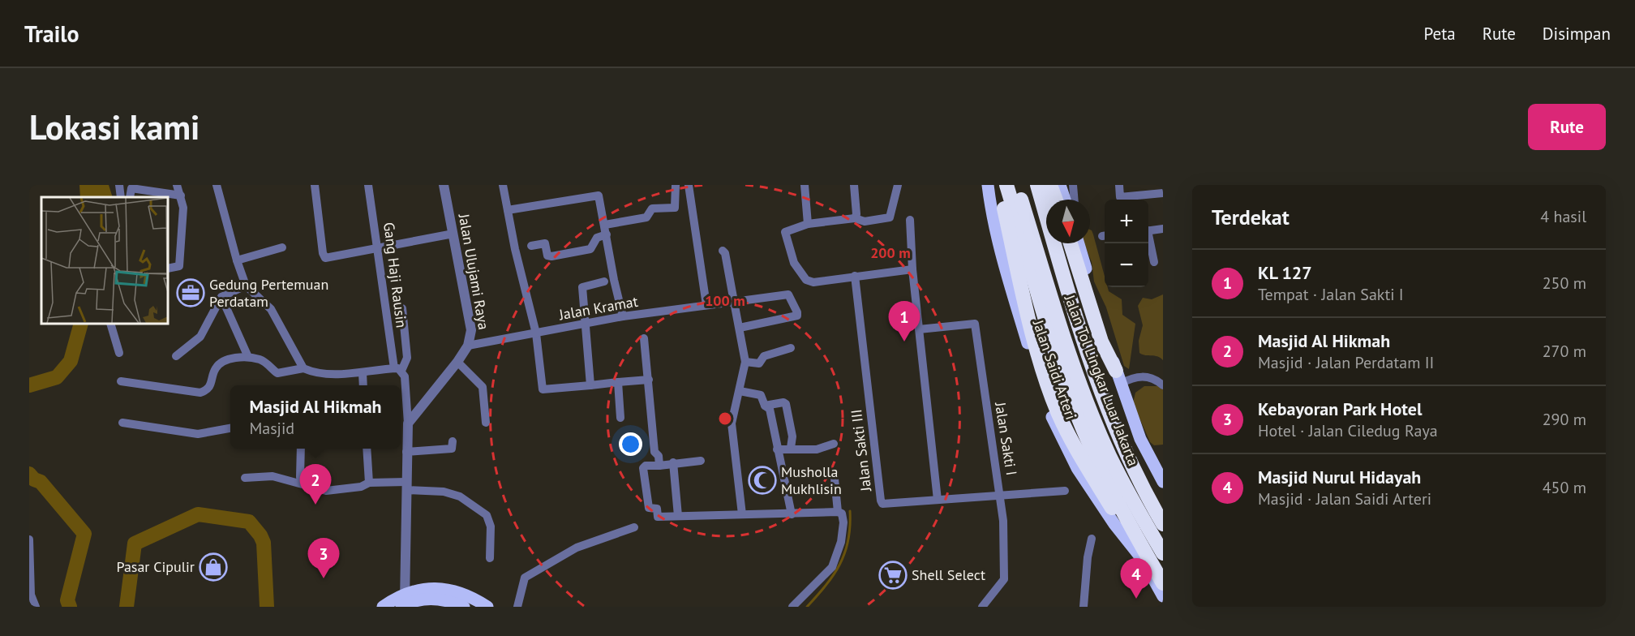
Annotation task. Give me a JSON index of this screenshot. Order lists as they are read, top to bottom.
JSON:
{
  "streets": {
    "highway": ["Jalan Tol Lingkar Luar Jakarta"],
    "main road": ["Jalan Saidi Arteri"],
    "street": [
      "Jalan Ulujami Raya",
      "Gang Haji Rausin",
      "Jalan Kramat",
      "Jalan Sakti I",
      "Jalan Sakti III"
    ]
  },
  "crossings": [
    ["Jalan Ulujami Raya", "Gang Haji Rausin"],
    ["Jalan Ulujami Raya", "Jalan Kramat"],
    ["Jalan Sakti I", "Jalan Sakti III"]
  ],
  "places": {
    "office": ["Gedung Pertemuan Perdatam"],
    "mosque": ["Musholla Mukhlisin"],
    "shop": ["Pasar Cipulir"],
    "supermarket": ["Shell Select"]
  },
  "north": "bottom",
  "page": {
    "header": "Trailo",
    "nav": ["Peta", "Rute", "Disimpan"],
    "buttons": "Rute",
    "title": "Lokasi kami",
    "heading": ["Terdekat", "4 hasil"],
    "map_buttons": ["+", "−"],
    "list": [
      {
        "mark": "1",
        "name": "KL 127",
        "note": "Tempat · Jalan Sakti I",
        "value": "250 m"
      },
      {
        "mark": "2",
        "name": "Masjid Al Hikmah",
        "note": "Masjid · Jalan Perdatam II",
        "value": "270 m"
      },
      {
        "mark": "3",
        "name": "Kebayoran Park Hotel",
        "note": "Hotel · Jalan Ciledug Raya",
        "value": "290 m"
      },
      {
        "mark": "4",
        "name": "Masjid Nurul Hidayah",
        "note": "Masjid · Jalan Saidi Arteri",
        "value": "450 m"
      }
    ],
    "pins": [
      "1",
      "2",
      "3",
      "4"
    ],
    "popup": ["Masjid Al Hikmah", "Masjid"]
  },
  "rings": ["200 m", "100 m"]
}
